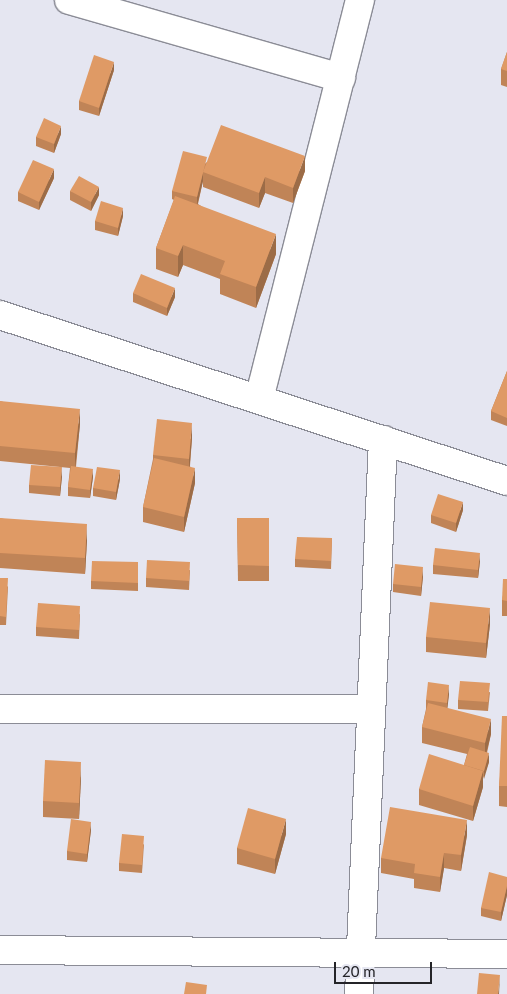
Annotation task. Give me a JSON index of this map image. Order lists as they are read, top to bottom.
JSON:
{
  "scale_bar": "20 m"
}
